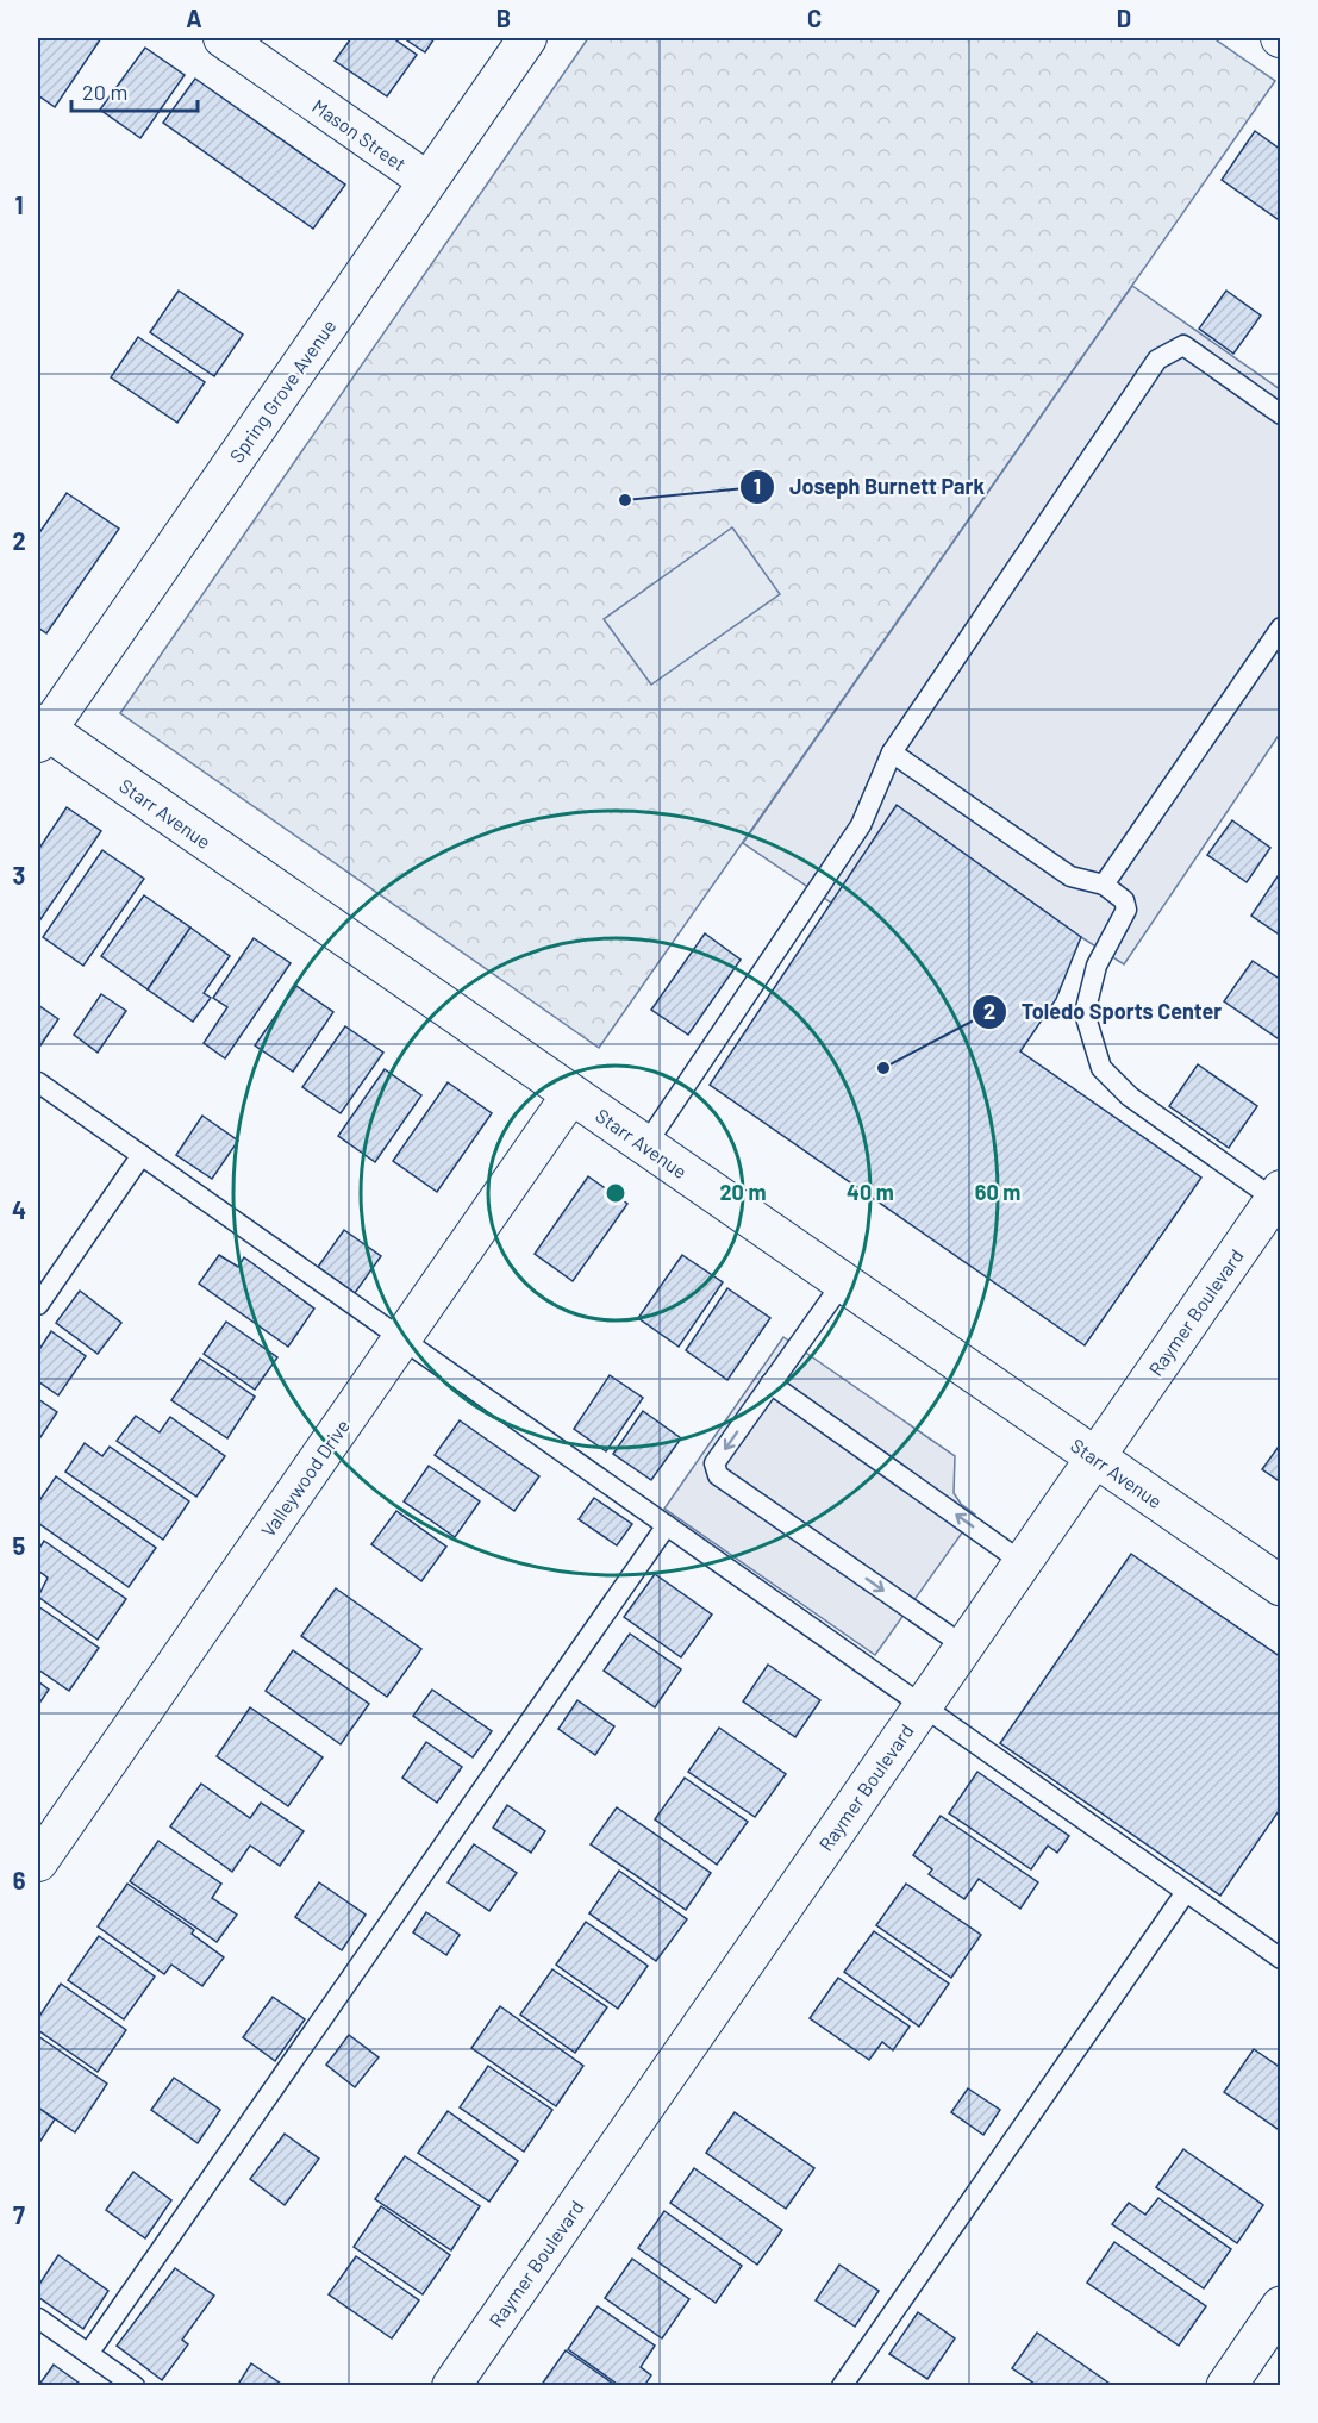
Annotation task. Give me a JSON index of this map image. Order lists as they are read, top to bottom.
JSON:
{
  "streets": {
    "main road": ["Starr Avenue"],
    "street": [
      "Mason Street",
      "Spring Grove Avenue",
      "Raymer Boulevard",
      "Valleywood Drive"
    ]
  },
  "crossings": [
    ["Mason Street", "Spring Grove Avenue"],
    ["Spring Grove Avenue", "Starr Avenue"],
    ["Starr Avenue", "Raymer Boulevard"],
    ["Starr Avenue", "Valleywood Drive"]
  ],
  "places": ["Joseph Burnett Park", "Toledo Sports Center"],
  "scale_bar": "20 m",
  "grid": {
    "columns": [
      "A",
      "B",
      "C",
      "D"
    ],
    "rows": [
      "1",
      "2",
      "3",
      "4",
      "5",
      "6",
      "7"
    ]
  },
  "rings": ["20 m", "40 m", "60 m"]
}
